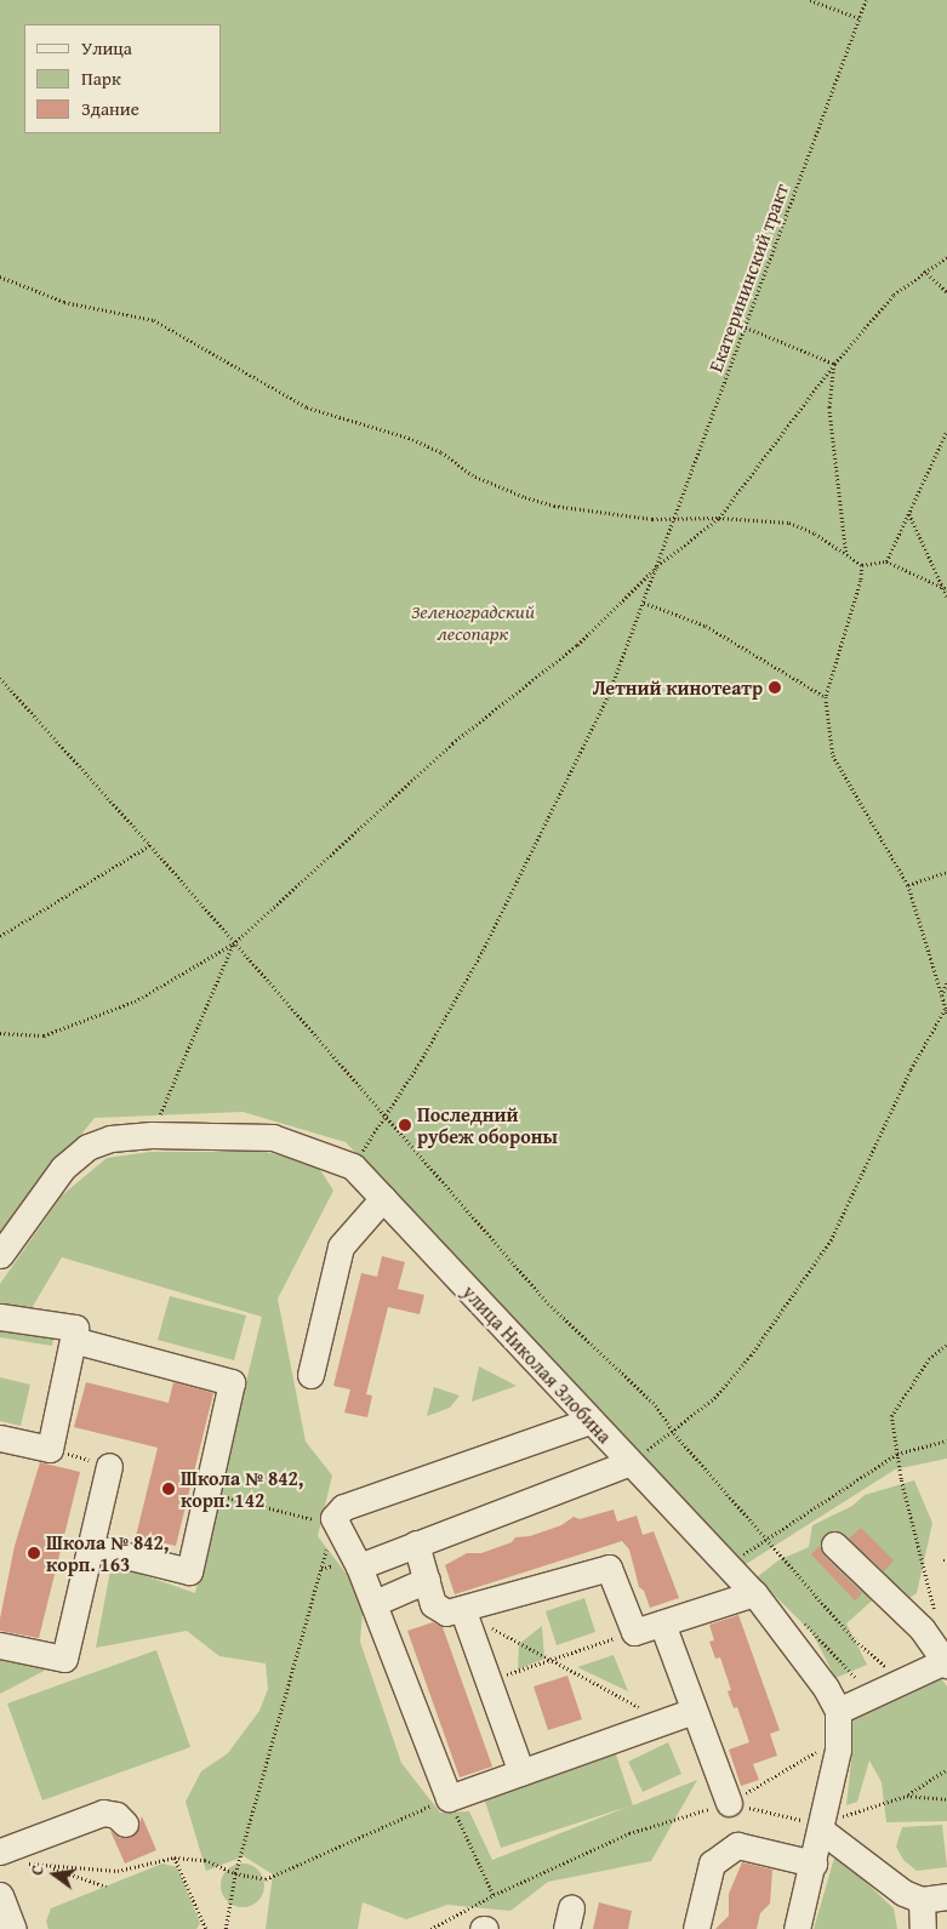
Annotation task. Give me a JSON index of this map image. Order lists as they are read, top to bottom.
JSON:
{
  "streets": {
    "street": ["улица Николая Злобина"],
    "path": ["Екатерининский тракт"]
  },
  "parks": ["Зеленоградский лесопарк"],
  "places": [
    "Летний кинотеатр",
    "Последний рубеж обороны",
    "Школа № 842, корп. 142",
    "Школа № 842, корп. 163"
  ],
  "legend": ["Улица", "Парк", "Здание"],
  "north": "left"
}
